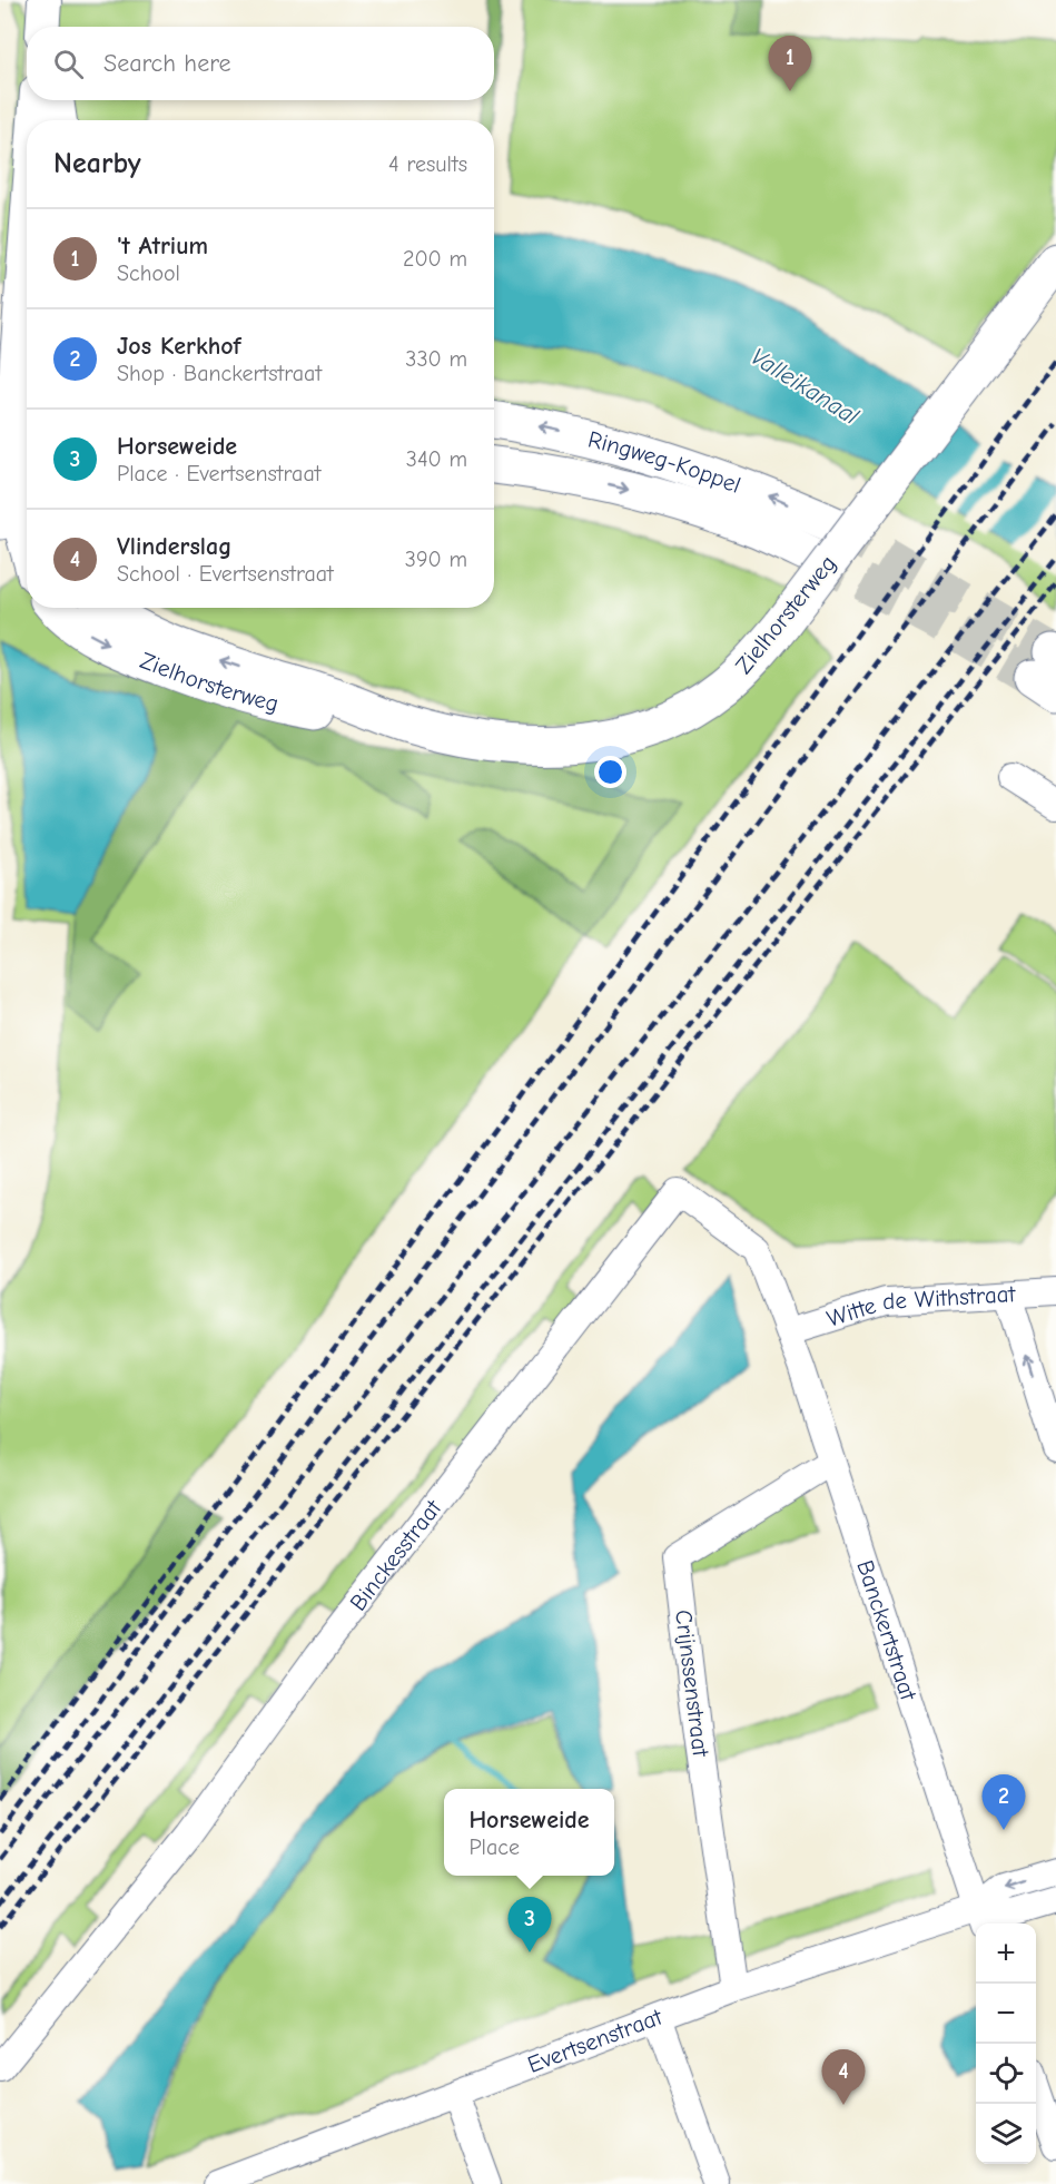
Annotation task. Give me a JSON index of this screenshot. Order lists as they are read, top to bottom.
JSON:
{
  "streets": {
    "main road": ["Ringweg-Koppel", "Zielhorsterweg"],
    "street": [
      "Witte de Withstraat",
      "Binckesstraat",
      "Banckertstraat",
      "Crijnssenstraat",
      "Evertsenstraat"
    ]
  },
  "crossings": [
    ["Witte de Withstraat", "Binckesstraat"],
    ["Witte de Withstraat", "Banckertstraat"],
    ["Binckesstraat", "Banckertstraat"],
    ["Banckertstraat", "Crijnssenstraat"],
    ["Banckertstraat", "Evertsenstraat"],
    ["Crijnssenstraat", "Evertsenstraat"]
  ],
  "water": ["Valleikanaal"],
  "page": {
    "search": "Search here",
    "pins": [
      "1",
      "2",
      "3",
      "4"
    ],
    "heading": ["Nearby", "4 results"],
    "list": [
      {
        "mark": "1",
        "name": "'t Atrium",
        "note": "School",
        "value": "200 m"
      },
      {
        "mark": "2",
        "name": "Jos Kerkhof",
        "note": "Shop · Banckertstraat",
        "value": "330 m"
      },
      {
        "mark": "3",
        "name": "Horseweide",
        "note": "Place · Evertsenstraat",
        "value": "340 m"
      },
      {
        "mark": "4",
        "name": "Vlinderslag",
        "note": "School · Evertsenstraat",
        "value": "390 m"
      }
    ],
    "popup": ["Horseweide", "Place"],
    "map_buttons": ["+", "−"]
  }
}
